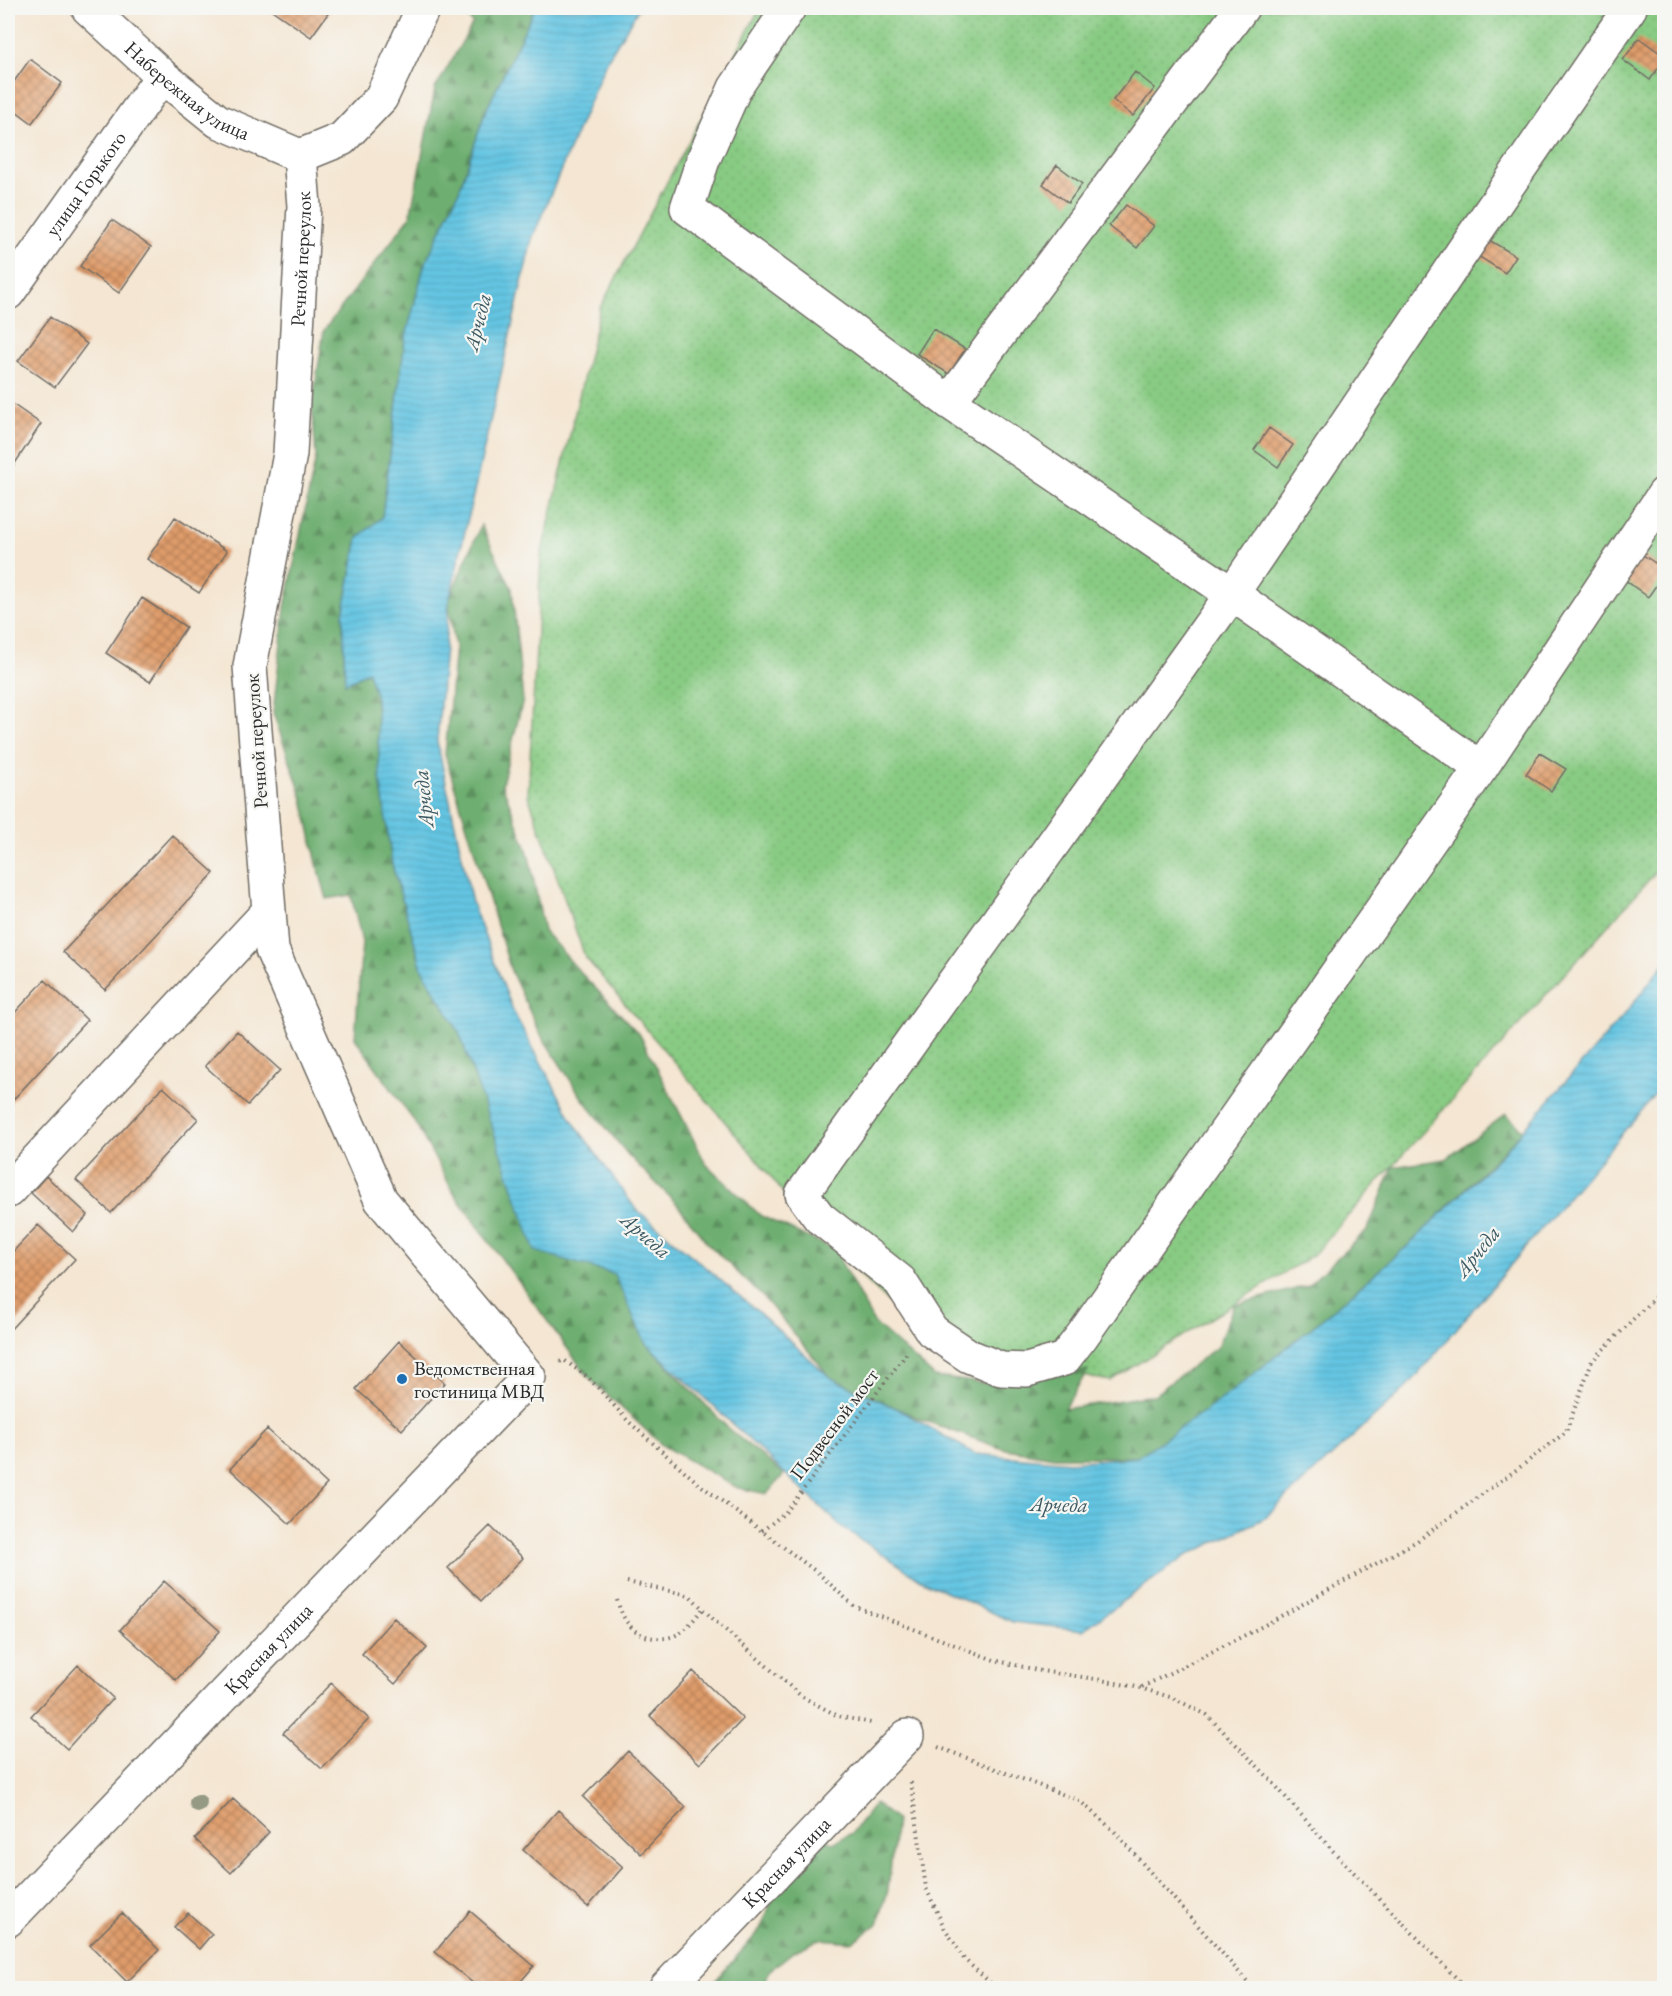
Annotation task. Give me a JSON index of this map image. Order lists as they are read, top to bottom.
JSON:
{
  "streets": {
    "street": [
      "Набережная улица",
      "улица Горького",
      "Речной переулок",
      "Красная улица"
    ],
    "path": ["Подвесной мост"]
  },
  "crossings": [
    ["Набережная улица", "улица Горького"],
    ["Набережная улица", "Речной переулок"],
    ["Речной переулок", "Красная улица"]
  ],
  "water": ["Арчеда"],
  "places": ["Ведомственная гостиница МВД"]
}
